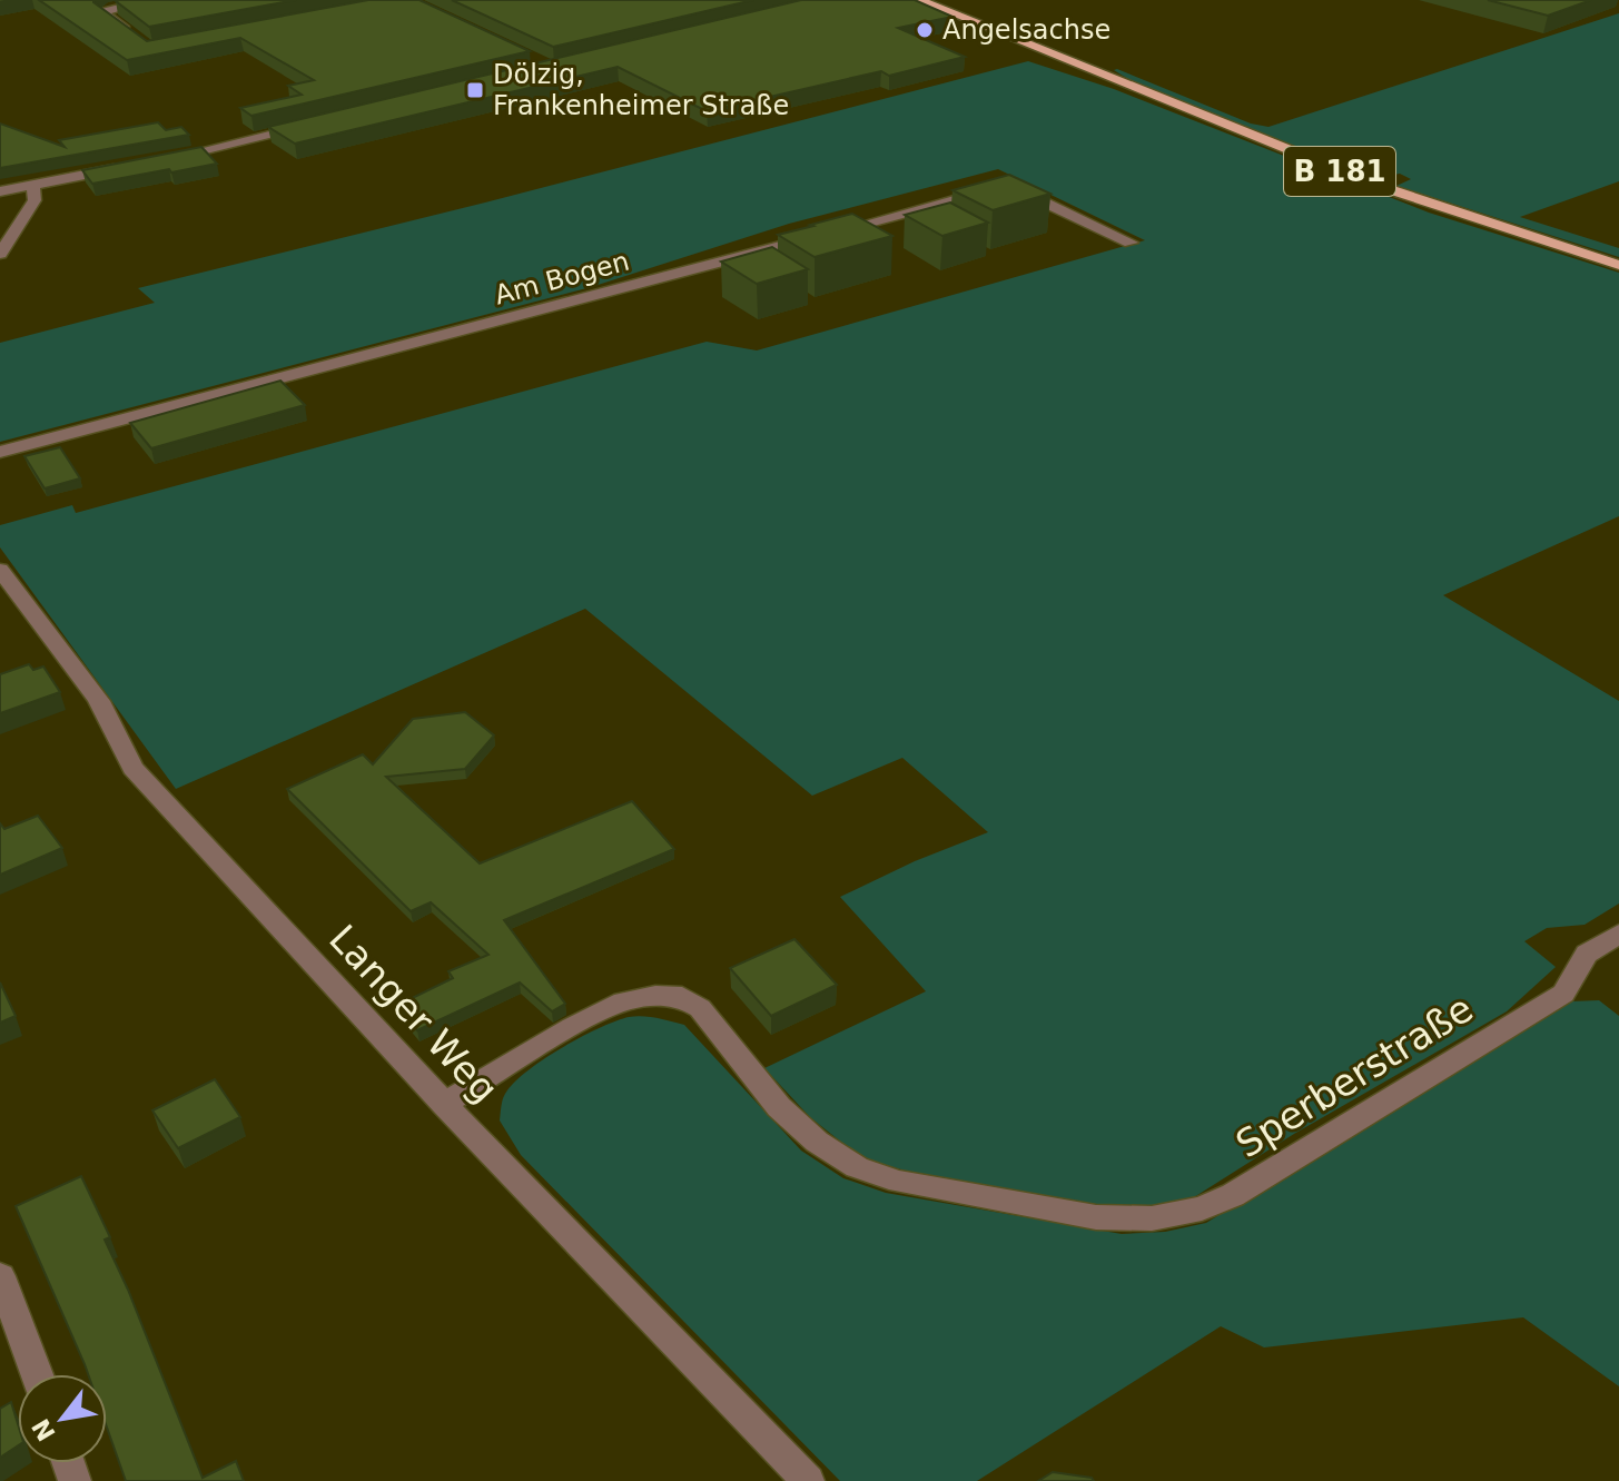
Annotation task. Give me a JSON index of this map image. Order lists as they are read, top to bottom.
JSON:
{
  "streets": {
    "main road": ["B 181"],
    "street": ["Am Bogen", "Langer Weg", "Sperberstraße"]
  },
  "crossings": [
    ["Langer Weg", "Sperberstraße"]
  ],
  "places": {
    "other": ["Angelsachse"],
    "transit": ["Dölzig, Frankenheimer Straße"]
  },
  "north": "bottom left"
}
